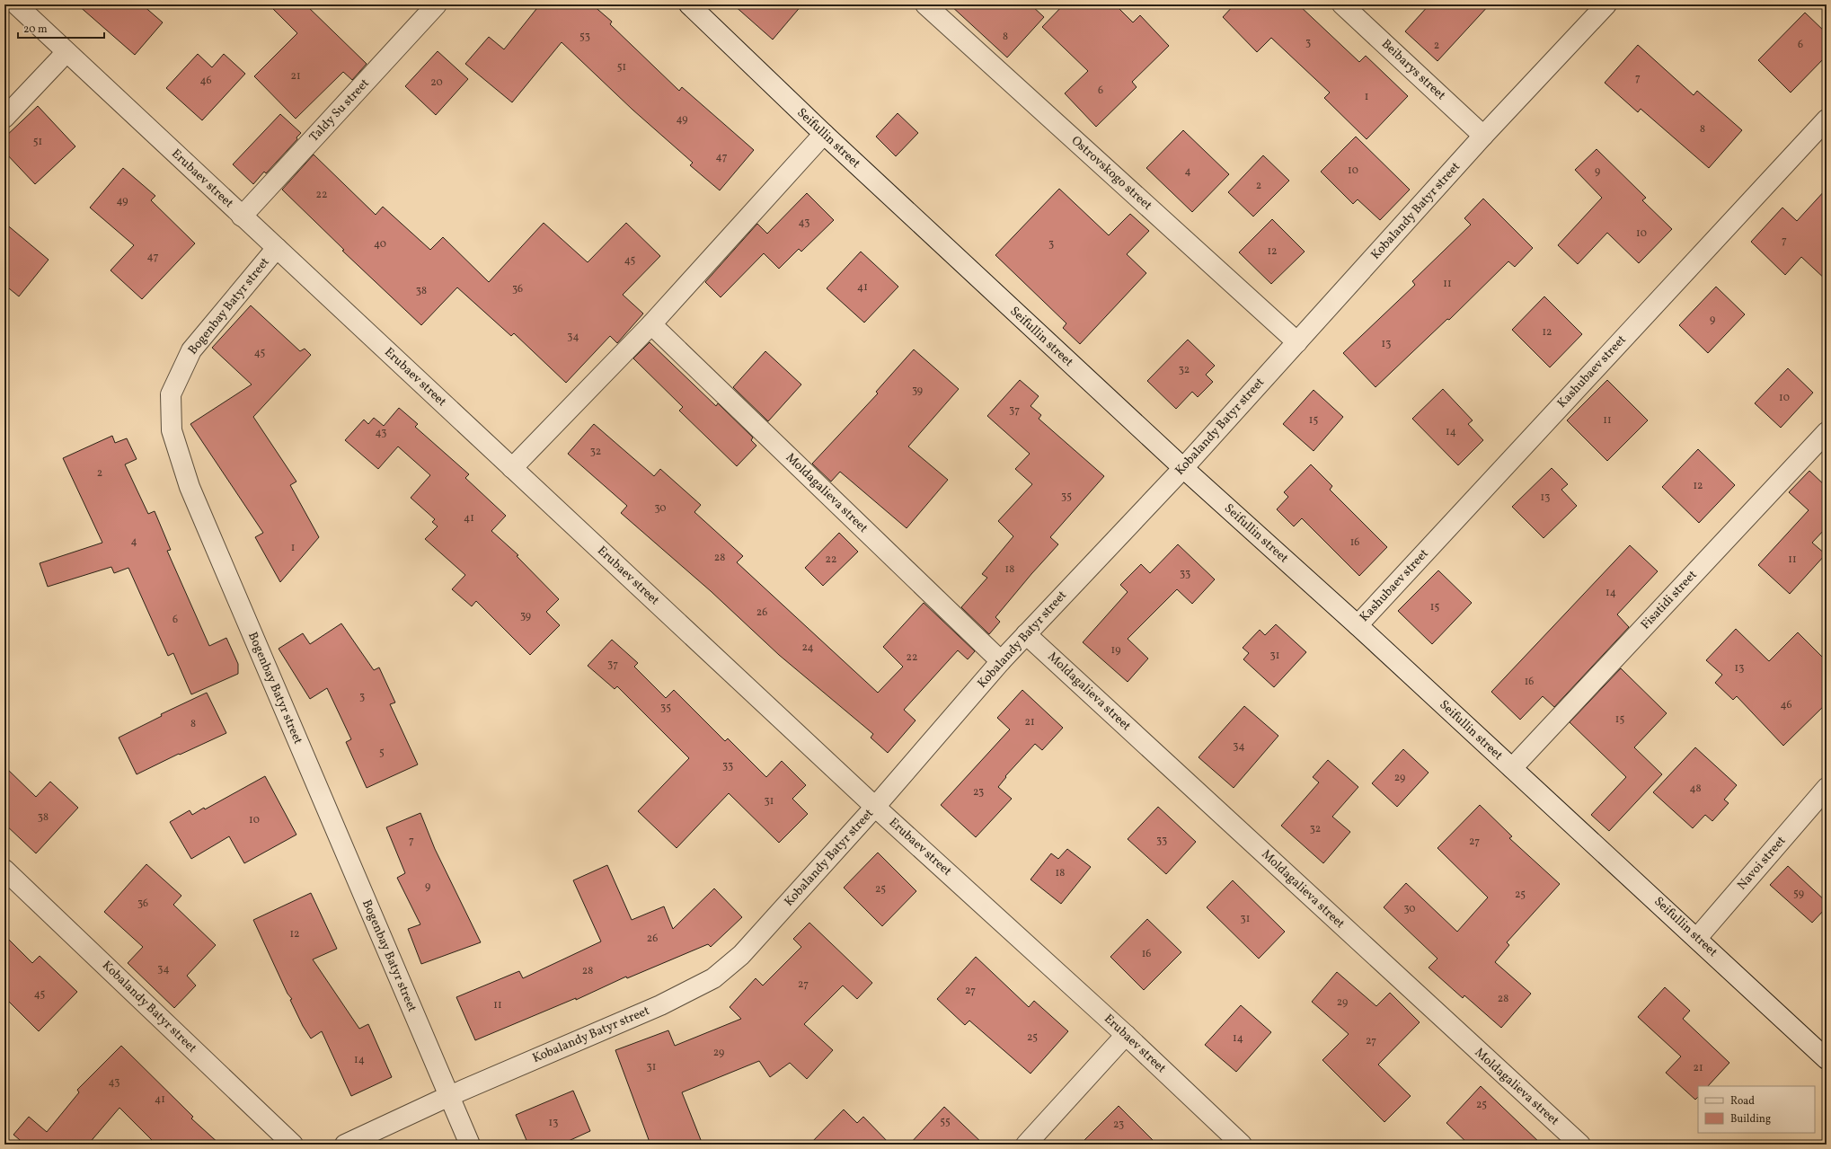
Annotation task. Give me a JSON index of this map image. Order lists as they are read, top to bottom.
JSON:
{
  "streets": {
    "street": [
      "Beibarys street",
      "Taldy Su street",
      "Seifullin street",
      "Ostrovskogo street",
      "Erubaev street",
      "Kobalandy Batyr street",
      "Bogenbay Batyr street",
      "Kashubaev street",
      "Moldagalieva street",
      "Fisatidi street",
      "Navoi street"
    ]
  },
  "crossings": [
    ["Beibarys street", "Kobalandy Batyr street"],
    ["Taldy Su street", "Erubaev street"],
    ["Seifullin street", "Kobalandy Batyr street"],
    ["Seifullin street", "Kashubaev street"],
    ["Seifullin street", "Fisatidi street"],
    ["Seifullin street", "Navoi street"],
    ["Ostrovskogo street", "Kobalandy Batyr street"],
    ["Erubaev street", "Kobalandy Batyr street"],
    ["Erubaev street", "Bogenbay Batyr street"],
    ["Kobalandy Batyr street", "Bogenbay Batyr street"],
    ["Kobalandy Batyr street", "Moldagalieva street"]
  ],
  "house_numbers": [
    "53",
    "8",
    "3",
    "6",
    "2",
    "51",
    "21",
    "7",
    "46",
    "20",
    "6",
    "1",
    "49",
    "8",
    "51",
    "47",
    "10",
    "4",
    "9",
    "2",
    "22",
    "49",
    "43",
    "10",
    "7",
    "40",
    "3",
    "12",
    "47",
    "45",
    "11",
    "41",
    "36",
    "38",
    "9",
    "12",
    "34",
    "13",
    "45",
    "32",
    "39",
    "10",
    "37",
    "15",
    "11",
    "14",
    "43",
    "32",
    "2",
    "12",
    "35",
    "13",
    "30",
    "41",
    "4",
    "16",
    "1",
    "28",
    "22",
    "11",
    "18",
    "33",
    "14",
    "15",
    "26",
    "39",
    "6",
    "24",
    "19",
    "31",
    "22",
    "37",
    "13",
    "16",
    "3",
    "46",
    "35",
    "15",
    "21",
    "8",
    "34",
    "5",
    "33",
    "29",
    "48",
    "23",
    "31",
    "38",
    "10",
    "32",
    "7",
    "33",
    "27",
    "18",
    "9",
    "25",
    "59",
    "25",
    "36",
    "30",
    "31",
    "12",
    "26",
    "16",
    "34",
    "28",
    "27",
    "27",
    "45",
    "28",
    "29",
    "11",
    "25",
    "14",
    "27",
    "29",
    "14",
    "31",
    "21",
    "43",
    "41",
    "25",
    "55",
    "13",
    "23"
  ],
  "legend": ["Road", "Building"],
  "scale_bar": "20 m"
}
